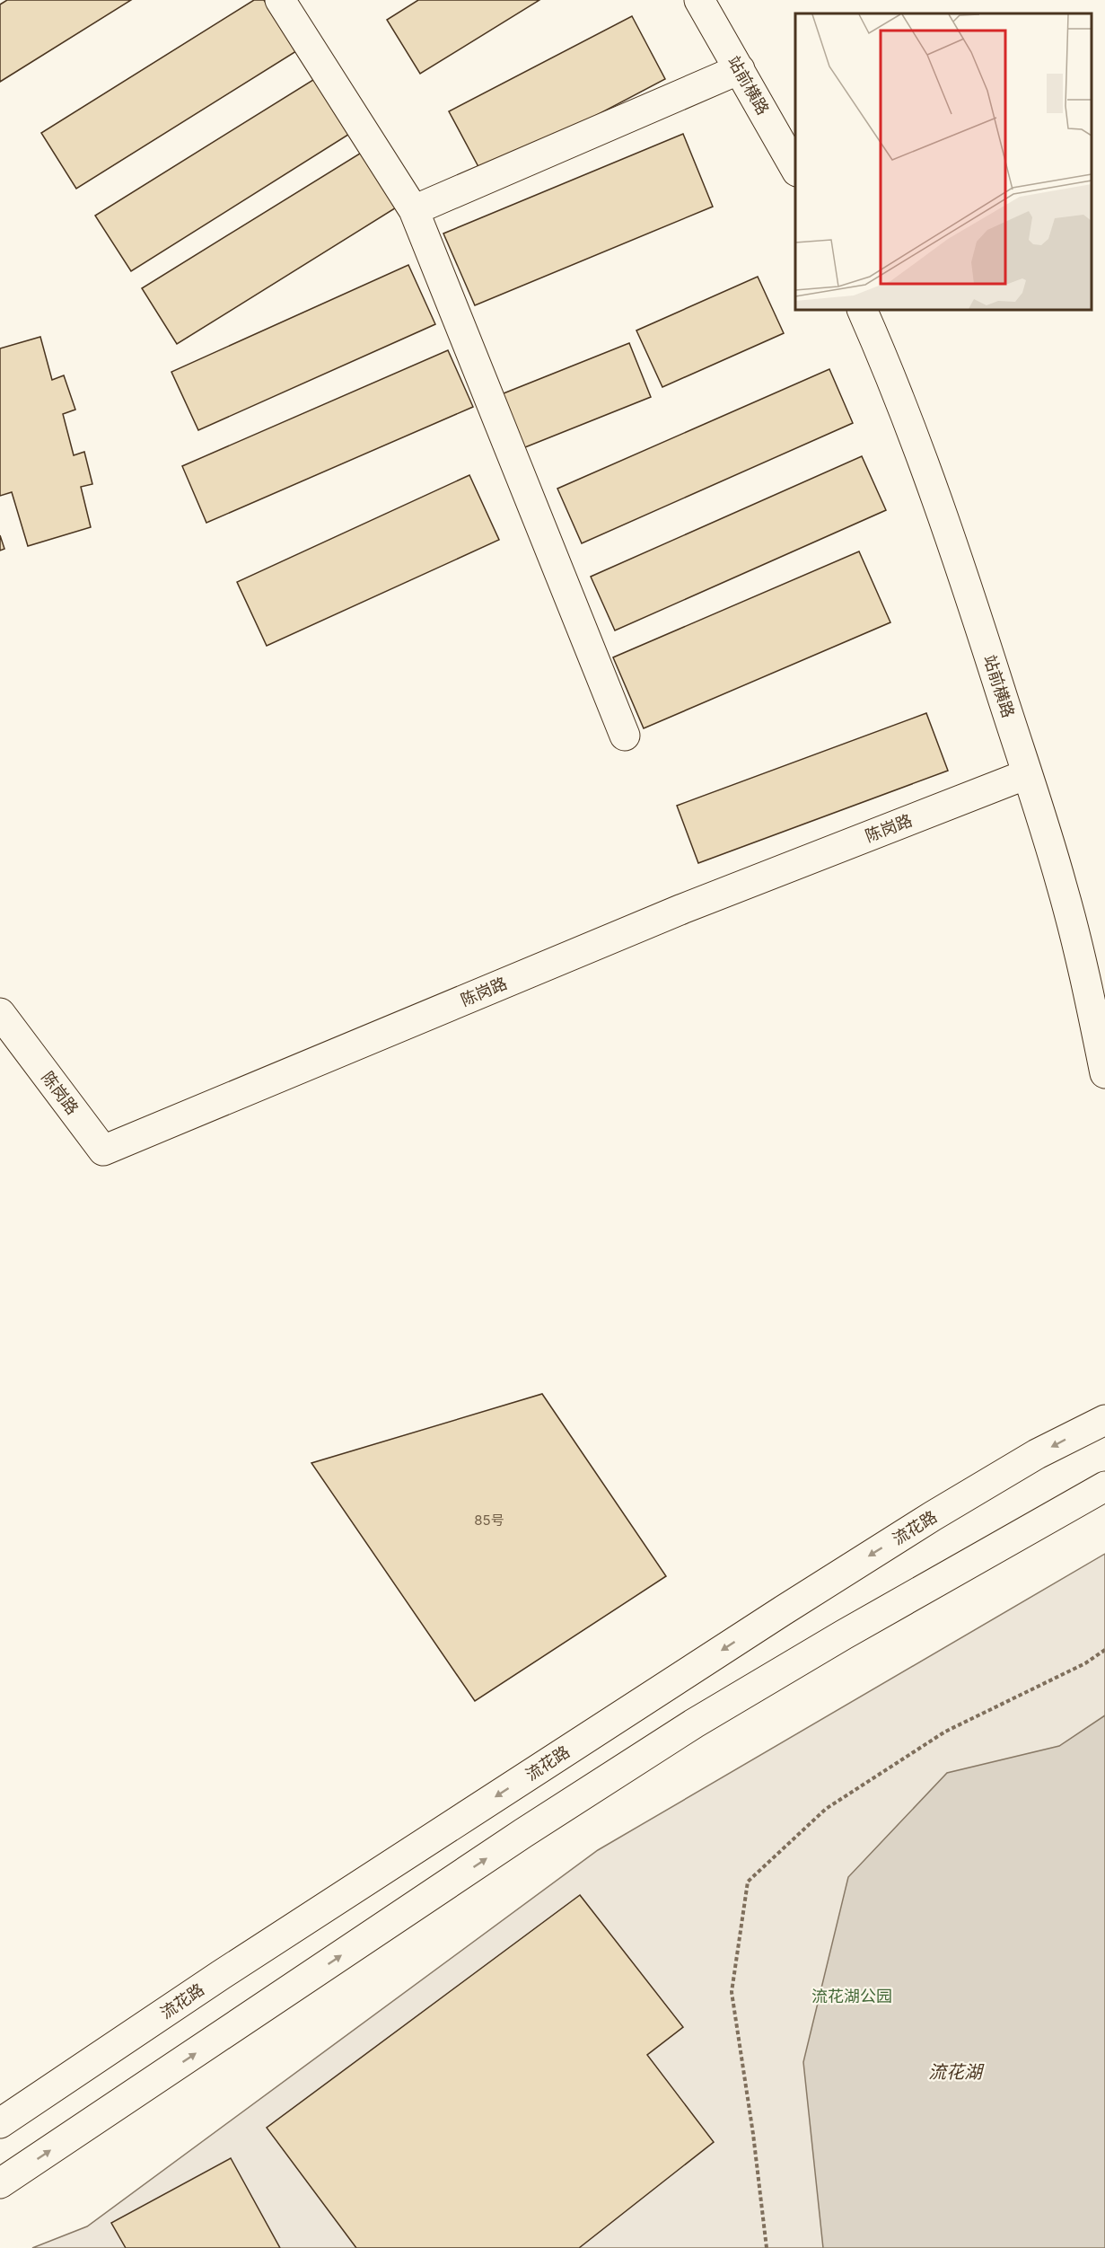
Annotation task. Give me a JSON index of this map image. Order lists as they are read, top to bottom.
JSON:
{
  "streets": {
    "street": ["站前横路", "陈岗路", "流花路"]
  },
  "crossings": [
    ["站前横路", "陈岗路"]
  ],
  "water": ["流花湖"],
  "parks": ["流花湖公园"],
  "house_numbers": ["85号"]
}
